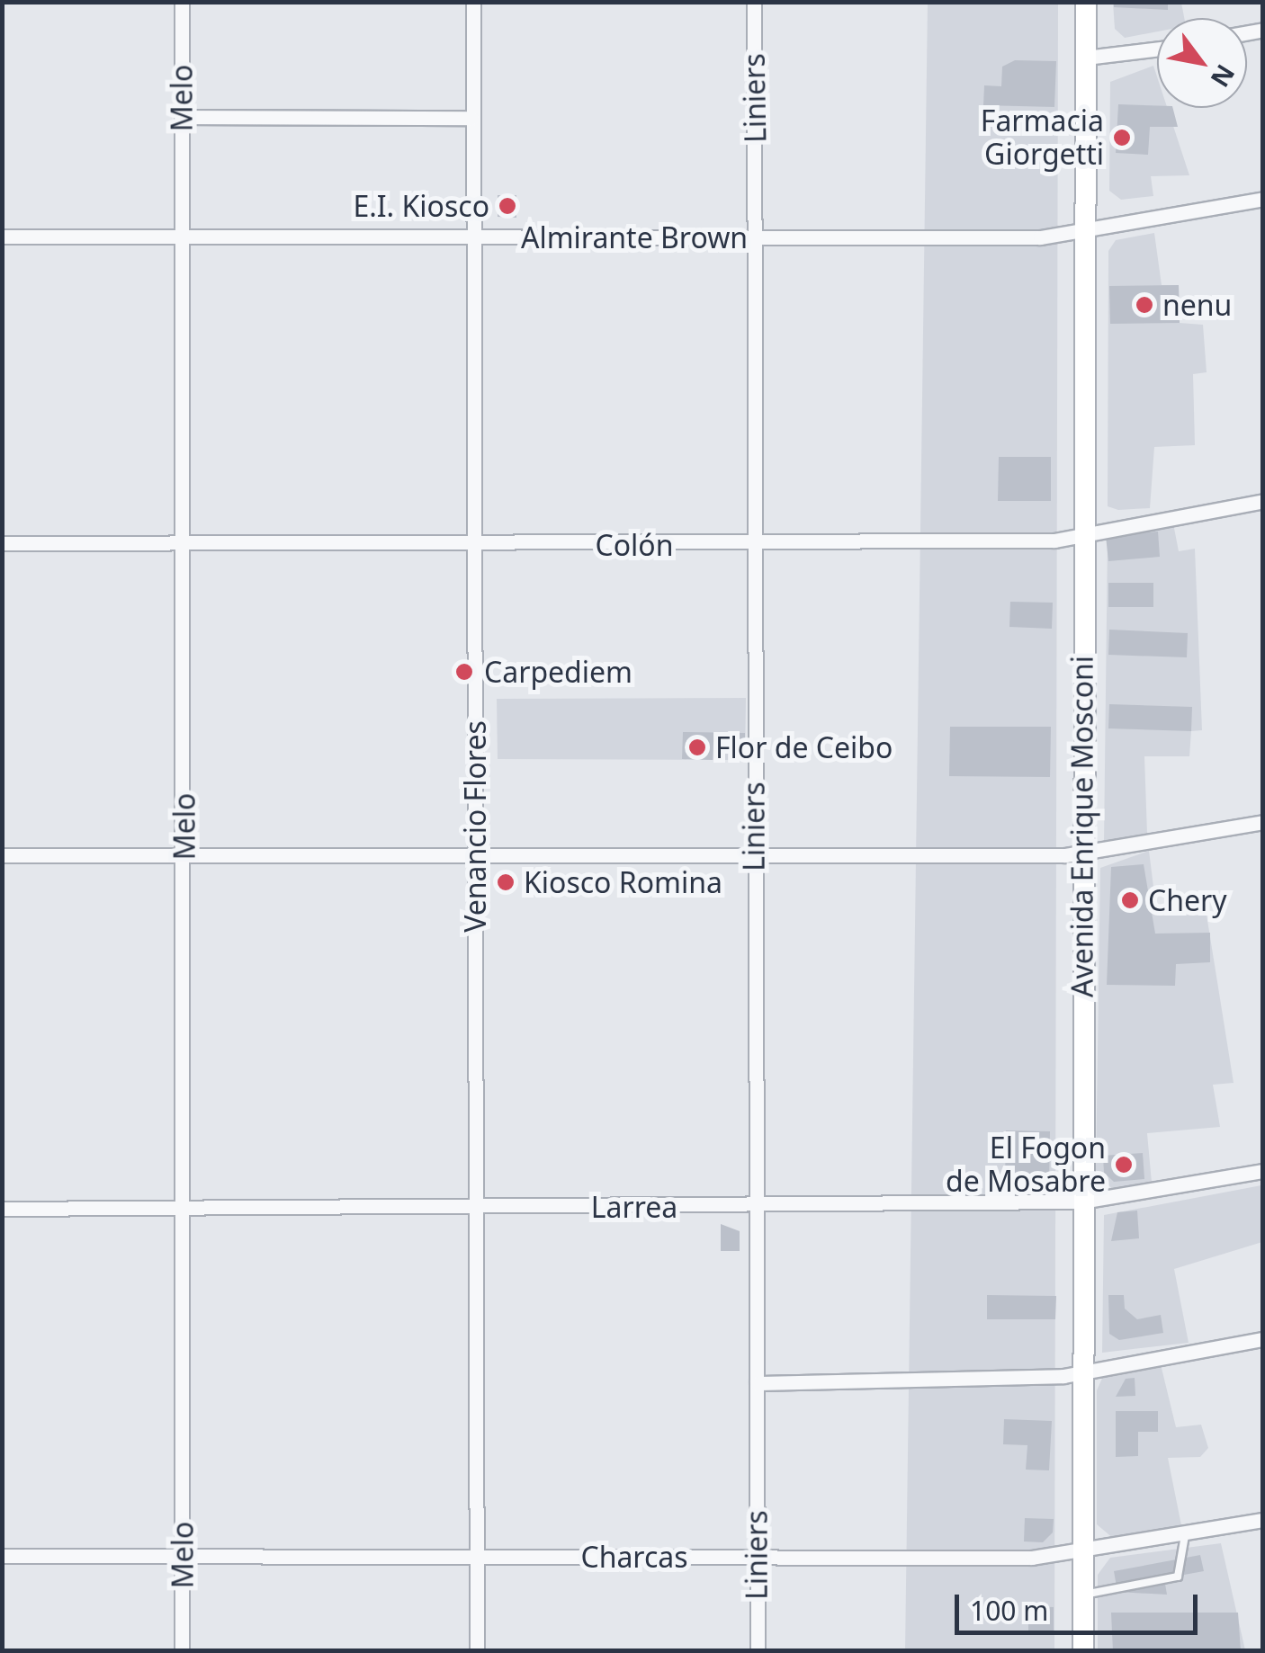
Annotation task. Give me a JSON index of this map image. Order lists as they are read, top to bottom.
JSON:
{
  "streets": {
    "main road": ["Avenida Enrique Mosconi"],
    "street": [
      "Melo",
      "Liniers",
      "Almirante Brown",
      "Colón",
      "Venancio Flores",
      "Larrea",
      "Charcas"
    ]
  },
  "crossings": [
    ["Melo", "Almirante Brown"],
    ["Melo", "Colón"],
    ["Melo", "Larrea"],
    ["Melo", "Charcas"],
    ["Liniers", "Almirante Brown"],
    ["Liniers", "Colón"],
    ["Liniers", "Larrea"],
    ["Liniers", "Charcas"],
    ["Almirante Brown", "Venancio Flores"],
    ["Almirante Brown", "Avenida Enrique Mosconi"],
    ["Colón", "Venancio Flores"],
    ["Colón", "Avenida Enrique Mosconi"],
    ["Venancio Flores", "Larrea"],
    ["Venancio Flores", "Charcas"],
    ["Avenida Enrique Mosconi", "Larrea"],
    ["Avenida Enrique Mosconi", "Charcas"]
  ],
  "places": [
    "Farmacia Giorgetti",
    "E.I. Kiosco",
    "nenu",
    "Carpediem",
    "Flor de Ceibo",
    "Kiosco Romina",
    "Chery",
    "El Fogon de Mosabre"
  ],
  "scale_bar": "100 m",
  "north": "bottom right"
}
